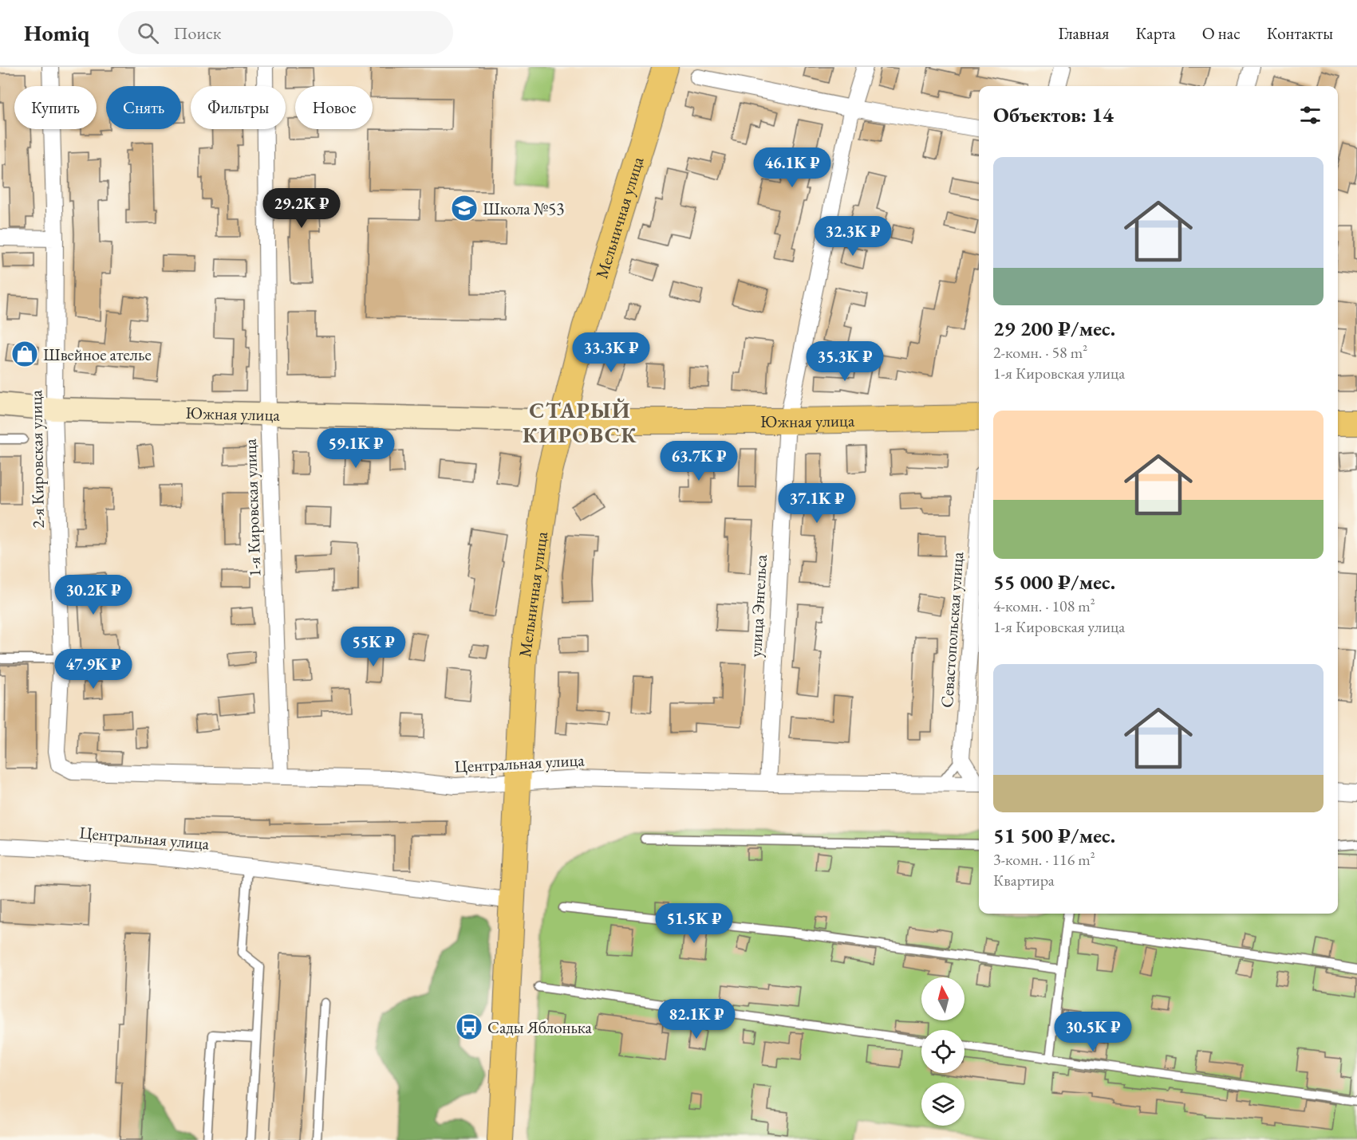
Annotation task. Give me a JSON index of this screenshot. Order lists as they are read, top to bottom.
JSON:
{
  "streets": {
    "main road": ["Мельничная улица", "Южная улица"],
    "street": [
      "2-я Кировская улица",
      "1-я Кировская улица",
      "улица Энгельса",
      "Севастопольская улица",
      "Центральная улица"
    ]
  },
  "crossings": [
    ["Мельничная улица", "Южная улица"],
    ["Мельничная улица", "Центральная улица"],
    ["Южная улица", "2-я Кировская улица"],
    ["Южная улица", "1-я Кировская улица"],
    ["Южная улица", "улица Энгельса"],
    ["2-я Кировская улица", "Центральная улица"],
    ["1-я Кировская улица", "Центральная улица"],
    ["улица Энгельса", "Центральная улица"]
  ],
  "districts": ["СТАРЫЙ КИРОВСК"],
  "places": {
    "school or university": ["Школа №53"],
    "shop": ["Швейное ателье"],
    "bus stop": ["Сады Яблонька"]
  },
  "north": "top",
  "page": {
    "header": "Homiq",
    "search": "Поиск",
    "nav": [
      "Главная",
      "Карта",
      "О нас",
      "Контакты"
    ],
    "chip": [
      "Купить",
      "Снять",
      "Фильтры",
      "Новое"
    ],
    "heading": "Объектов: 14",
    "list": [
      {
        "name": "29 200 ₽/мес.",
        "note": "2-комн. · 58 m² · 1-я Кировская улица"
      },
      {
        "name": "55 000 ₽/мес.",
        "note": "4-комн. · 108 m² · 1-я Кировская улица"
      },
      {
        "name": "51 500 ₽/мес.",
        "note": "3-комн. · 116 m² · Квартира"
      }
    ],
    "price": [
      "46.1K ₽",
      "29.2K ₽",
      "32.3K ₽",
      "33.3K ₽",
      "35.3K ₽",
      "59.1K ₽",
      "63.7K ₽",
      "37.1K ₽",
      "30.2K ₽",
      "55K ₽",
      "47.9K ₽",
      "51.5K ₽",
      "82.1K ₽",
      "30.5K ₽"
    ]
  }
}
